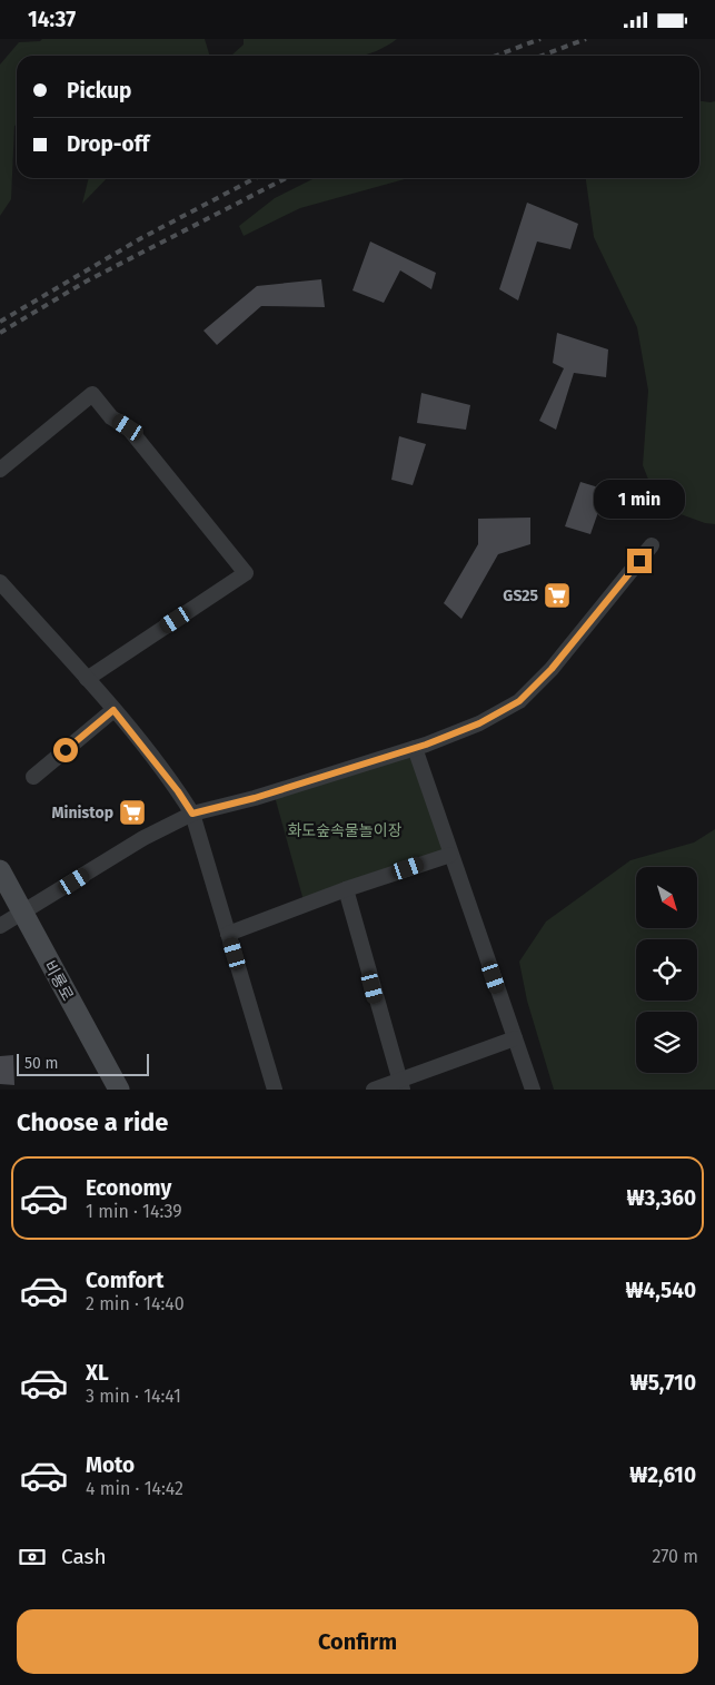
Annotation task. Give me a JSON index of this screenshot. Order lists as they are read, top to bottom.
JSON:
{
  "streets": {
    "street": ["비룡로"]
  },
  "parks": ["화도숲속물놀이장"],
  "places": {
    "supermarket": ["GS25", "Ministop"]
  },
  "scale_bar": "50 m",
  "north": "bottom right",
  "page": {
    "status": "14:37",
    "banner": ["Pickup", "Drop-off"],
    "bubble": "1 min",
    "scale": "50 m",
    "heading": "Choose a ride",
    "list": [
      {
        "name": "Economy",
        "note": "1 min · 14:39",
        "value": "₩3,360"
      },
      {
        "name": "Comfort",
        "note": "2 min · 14:40",
        "value": "₩4,540"
      },
      {
        "name": "XL",
        "note": "3 min · 14:41",
        "value": "₩5,710"
      },
      {
        "name": "Moto",
        "note": "4 min · 14:42",
        "value": "₩2,610"
      }
    ],
    "pay": ["Cash", "270 m"],
    "buttons": "Confirm"
  }
}
